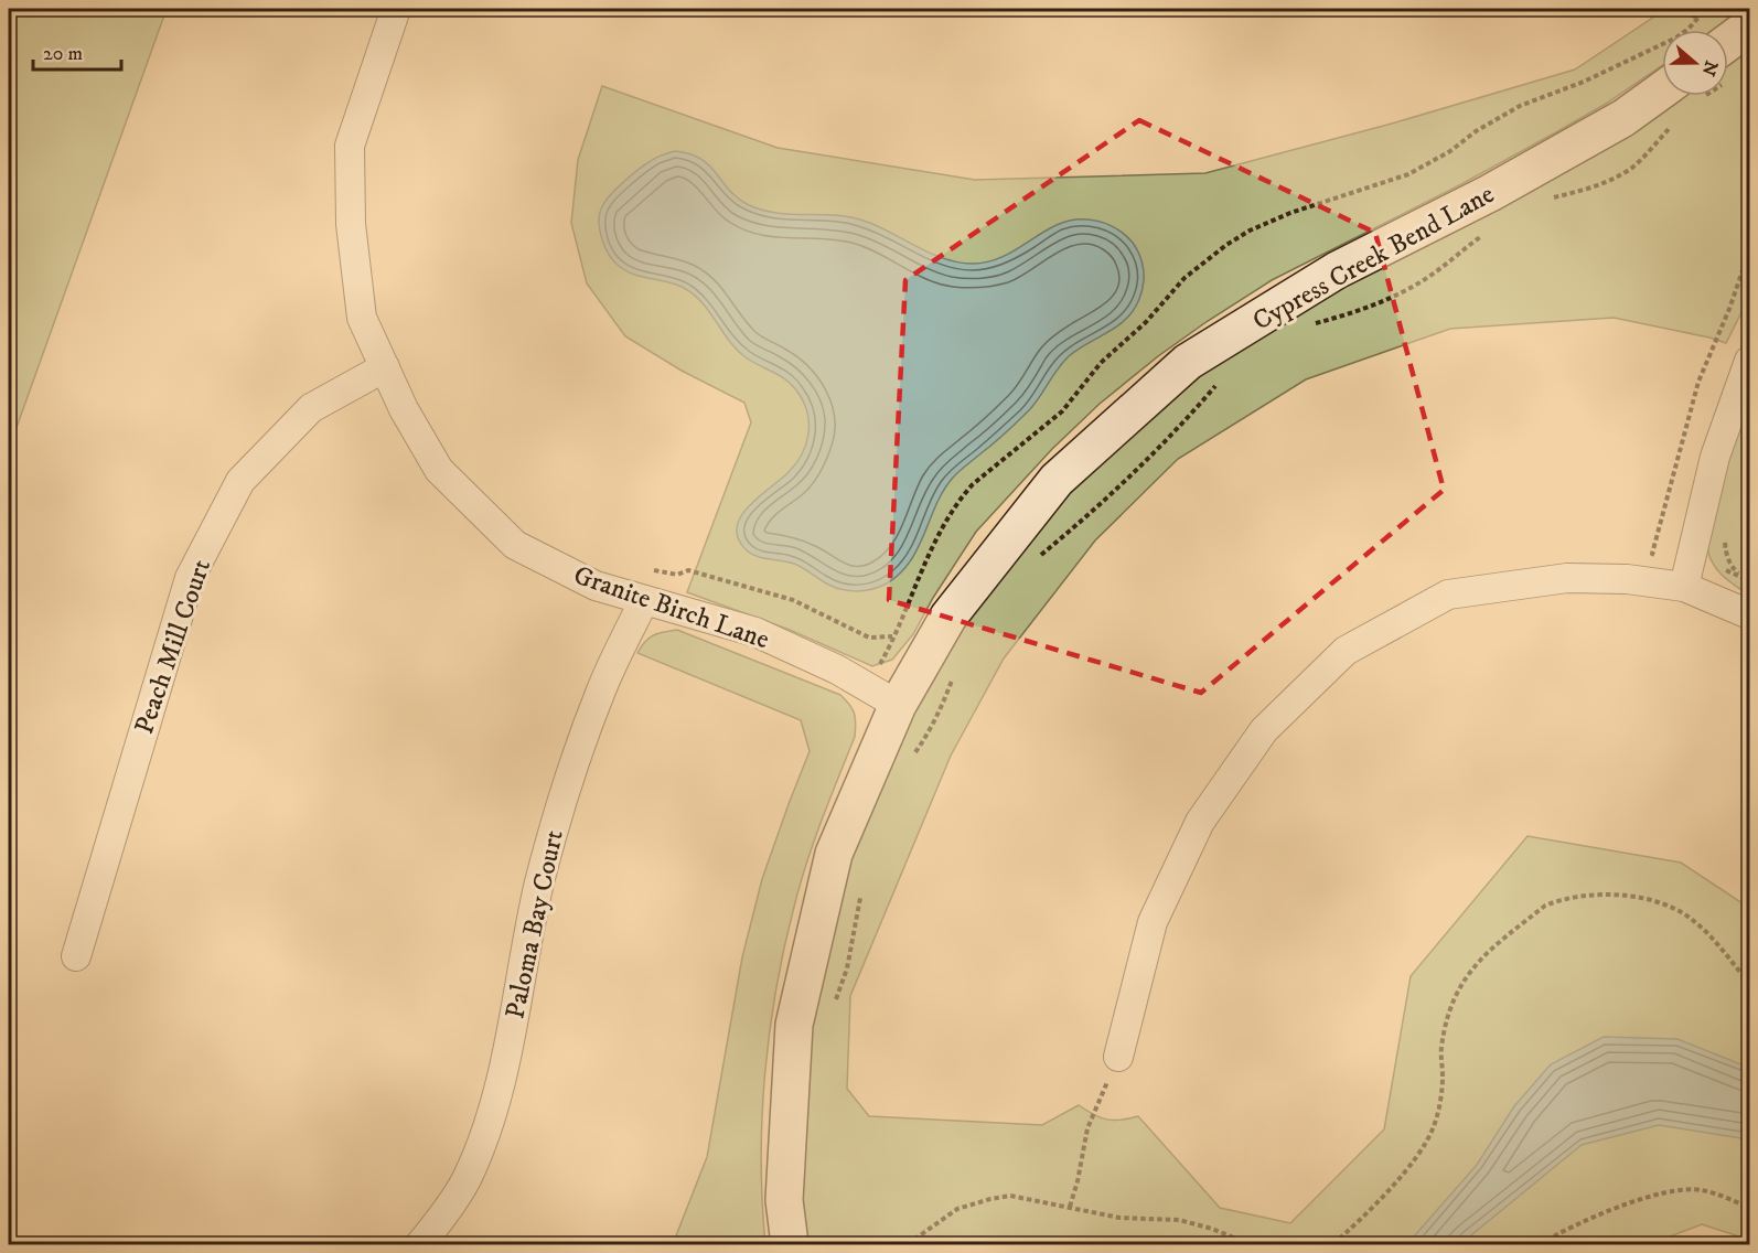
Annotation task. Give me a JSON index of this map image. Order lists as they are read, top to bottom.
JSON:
{
  "streets": {
    "street": [
      "Cypress Creek Bend Lane",
      "Granite Birch Lane",
      "Peach Mill Court",
      "Paloma Bay Court"
    ]
  },
  "crossings": [
    ["Cypress Creek Bend Lane", "Granite Birch Lane"],
    ["Granite Birch Lane", "Peach Mill Court"],
    ["Granite Birch Lane", "Paloma Bay Court"]
  ],
  "scale_bar": "20 m",
  "north": "right"
}
